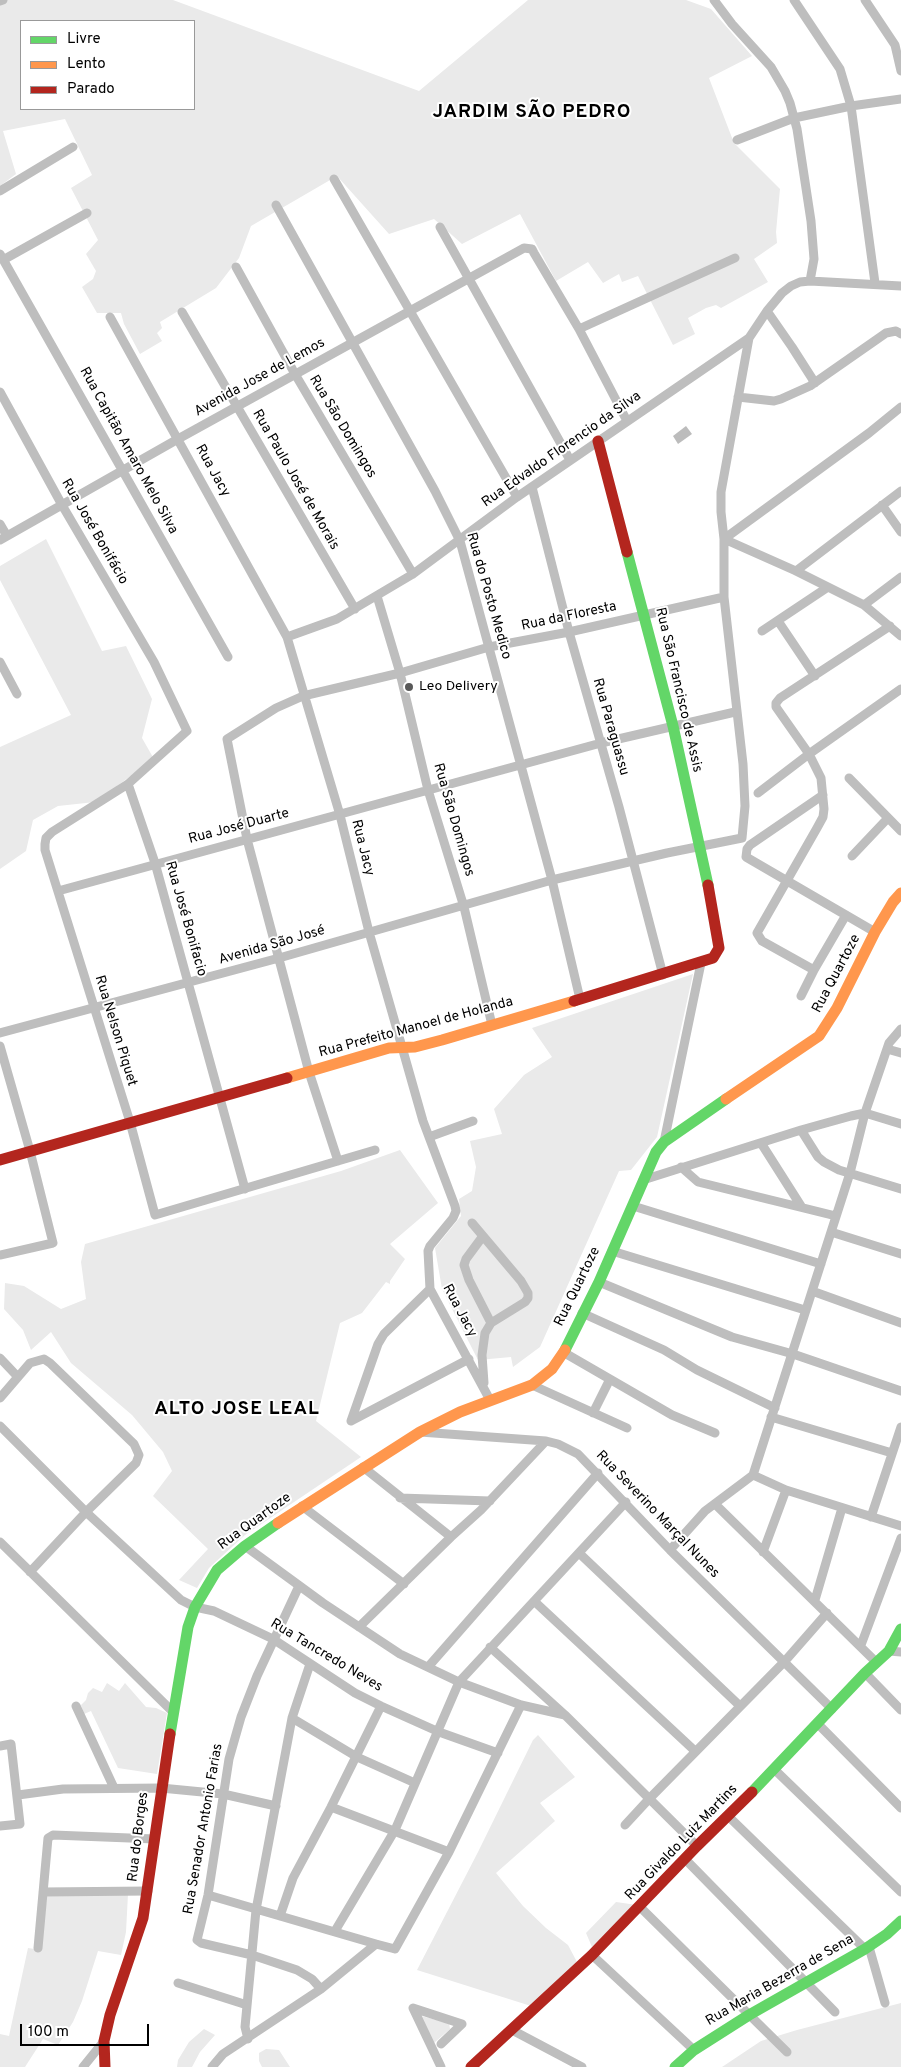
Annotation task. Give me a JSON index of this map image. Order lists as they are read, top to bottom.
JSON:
{
  "streets": {
    "street": [
      "Avenida Jose de Lemos",
      "Rua São Domingos",
      "Rua Edvaldo Florencio da Silva",
      "Rua Capitão Amaro Melo Silva",
      "Rua Jacy",
      "Rua Paulo José de Morais",
      "Rua José Bonifácio",
      "Rua do Posto Medico",
      "Rua da Floresta",
      "Rua São Francisco de Assis",
      "Rua Paraguassu",
      "Rua José Duarte",
      "Rua José Bonifacio",
      "Avenida São José",
      "Rua Quartoze",
      "Rua Prefeito Manoel de Holanda",
      "Rua Nelson Piquet",
      "Rua Severino Marçal Nunes",
      "Rua Tancredo Neves",
      "Rua Senador Antonio Farias",
      "Rua do Borges",
      "Rua Givaldo Luiz Martins",
      "Rua Maria Bezerra de Sena"
    ]
  },
  "crossings": [
    ["Avenida Jose de Lemos", "Rua São Domingos"],
    ["Avenida Jose de Lemos", "Rua Capitão Amaro Melo Silva"],
    ["Avenida Jose de Lemos", "Rua Jacy"],
    ["Avenida Jose de Lemos", "Rua Paulo José de Morais"],
    ["Avenida Jose de Lemos", "Rua José Bonifácio"],
    ["Avenida Jose de Lemos", "Rua do Posto Medico"],
    ["Rua São Domingos", "Rua Edvaldo Florencio da Silva"],
    ["Rua São Domingos", "Rua da Floresta"],
    ["Rua São Domingos", "Rua José Duarte"],
    ["Rua São Domingos", "Avenida São José"],
    ["Rua São Domingos", "Rua Prefeito Manoel de Holanda"],
    ["Rua Edvaldo Florencio da Silva", "Rua Jacy"],
    ["Rua Edvaldo Florencio da Silva", "Rua Paulo José de Morais"],
    ["Rua Edvaldo Florencio da Silva", "Rua do Posto Medico"],
    ["Rua Edvaldo Florencio da Silva", "Rua São Francisco de Assis"],
    ["Rua Edvaldo Florencio da Silva", "Rua Paraguassu"],
    ["Rua Jacy", "Rua da Floresta"],
    ["Rua Jacy", "Rua José Duarte"],
    ["Rua Jacy", "Avenida São José"],
    ["Rua Jacy", "Rua Quartoze"],
    ["Rua Jacy", "Rua Prefeito Manoel de Holanda"],
    ["Rua José Bonifácio", "Rua José Bonifacio"],
    ["Rua José Bonifácio", "Rua Nelson Piquet"],
    ["Rua do Posto Medico", "Rua da Floresta"],
    ["Rua do Posto Medico", "Rua José Duarte"],
    ["Rua do Posto Medico", "Rua Prefeito Manoel de Holanda"],
    ["Rua da Floresta", "Rua São Francisco de Assis"],
    ["Rua da Floresta", "Rua Paraguassu"],
    ["Rua da Floresta", "Rua José Duarte"],
    ["Rua São Francisco de Assis", "Rua Prefeito Manoel de Holanda"],
    ["Rua Paraguassu", "Rua José Duarte"],
    ["Rua Paraguassu", "Rua Prefeito Manoel de Holanda"],
    ["Rua José Duarte", "Rua José Bonifacio"],
    ["Rua José Duarte", "Rua Nelson Piquet"],
    ["Rua José Bonifacio", "Avenida São José"],
    ["Rua José Bonifacio", "Rua Prefeito Manoel de Holanda"],
    ["Rua José Bonifacio", "Rua Nelson Piquet"],
    ["Avenida São José", "Rua Nelson Piquet"],
    ["Rua Quartoze", "Rua Severino Marçal Nunes"],
    ["Rua Quartoze", "Rua Tancredo Neves"],
    ["Rua Quartoze", "Rua do Borges"],
    ["Rua Prefeito Manoel de Holanda", "Rua Nelson Piquet"],
    ["Rua Severino Marçal Nunes", "Rua Givaldo Luiz Martins"],
    ["Rua Tancredo Neves", "Rua Senador Antonio Farias"],
    ["Rua Tancredo Neves", "Rua do Borges"]
  ],
  "districts": ["JARDIM SÃO PEDRO", "ALTO JOSE LEAL"],
  "places": ["Leo Delivery"],
  "legend": ["Livre", "Lento", "Parado"],
  "scale_bar": "100 m"
}
